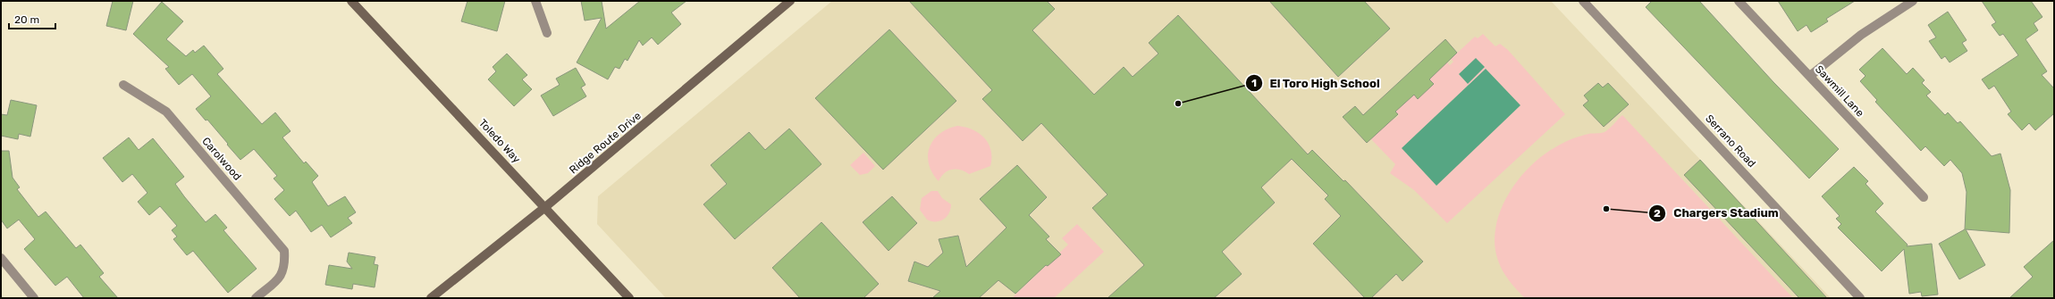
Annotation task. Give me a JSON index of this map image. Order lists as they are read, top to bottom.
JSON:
{
  "streets": {
    "main road": ["Toledo Way", "Ridge Route Drive"],
    "street": ["Sawmill Lane", "Serrano Road", "Carolwood"]
  },
  "crossings": [
    ["Toledo Way", "Ridge Route Drive"]
  ],
  "places": ["El Toro High School", "Chargers Stadium"],
  "scale_bar": "20 m"
}
